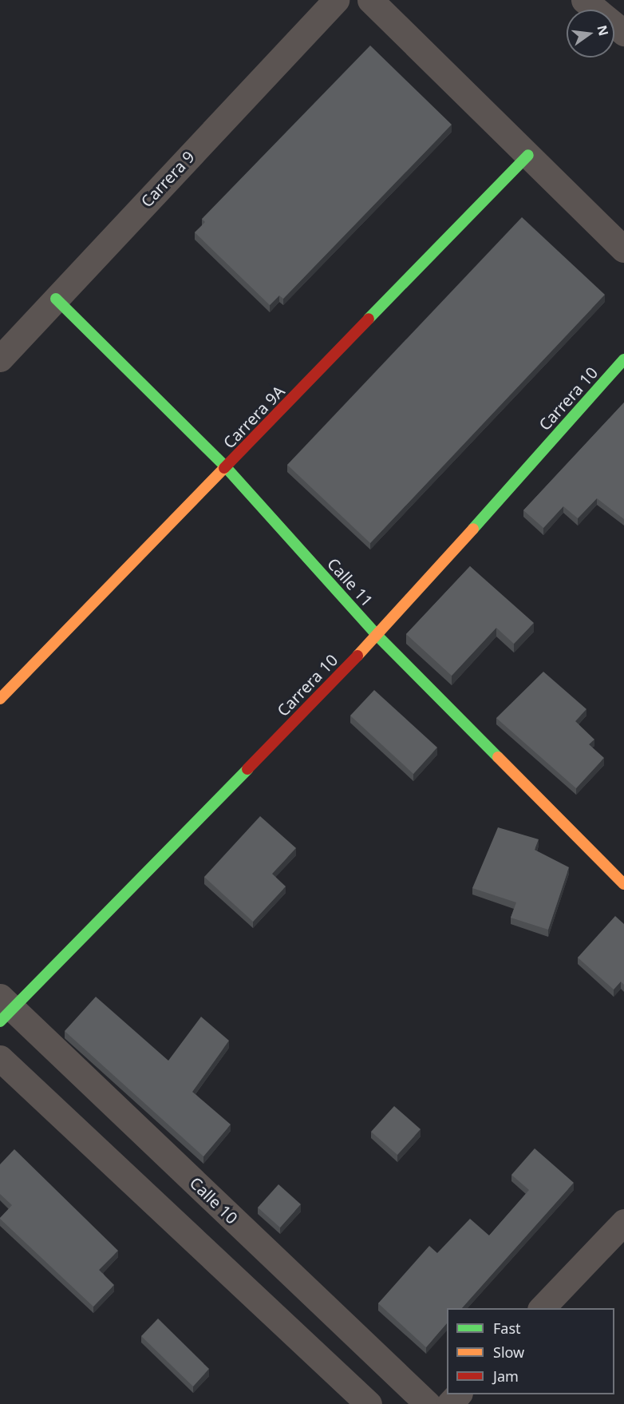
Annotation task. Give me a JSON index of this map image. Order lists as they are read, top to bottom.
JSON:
{
  "streets": {
    "street": [
      "Carrera 9",
      "Carrera 10",
      "Carrera 9A",
      "Calle 11",
      "Calle 10"
    ]
  },
  "crossings": [
    ["Carrera 9", "Calle 11"],
    ["Carrera 10", "Calle 11"],
    ["Carrera 10", "Calle 10"],
    ["Carrera 9A", "Calle 11"]
  ],
  "legend": ["Fast", "Slow", "Jam"],
  "north": "right"
}
